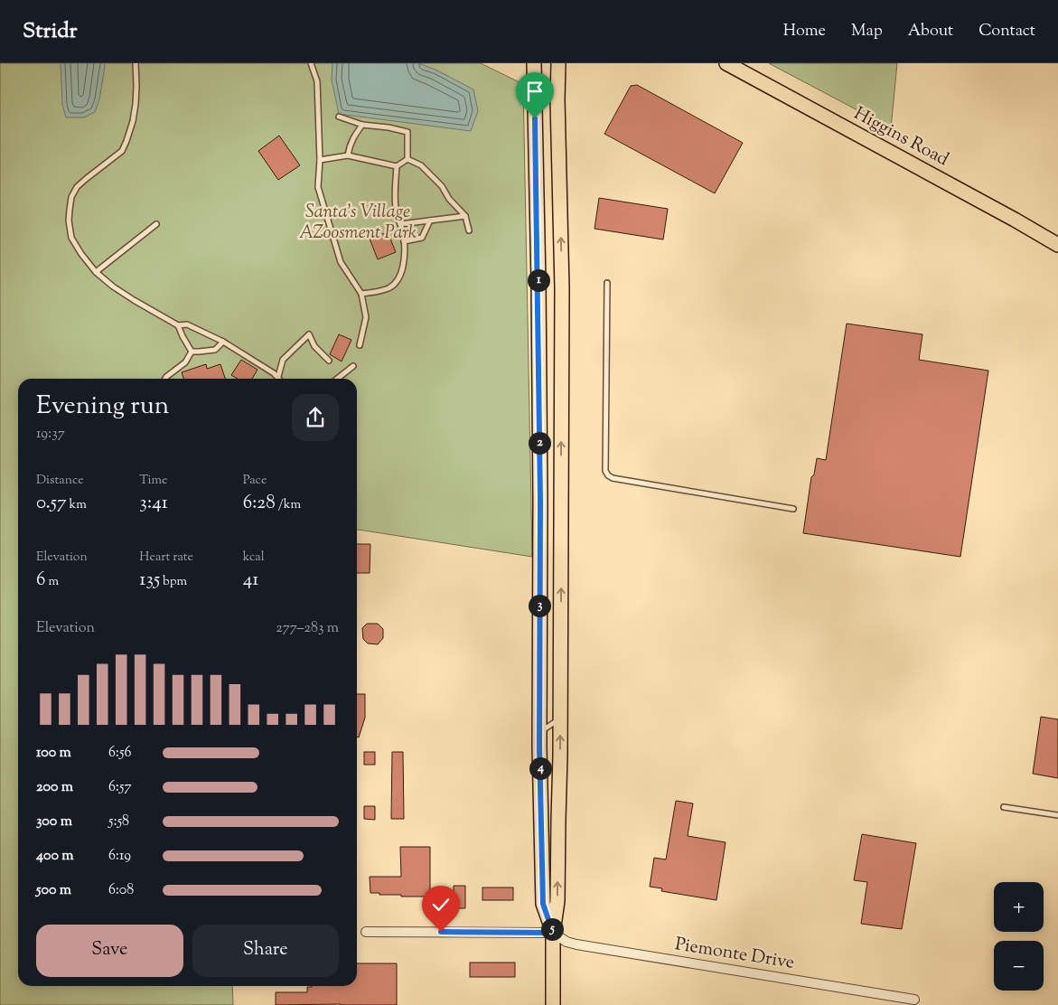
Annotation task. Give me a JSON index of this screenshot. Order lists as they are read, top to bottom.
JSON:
{
  "streets": {
    "main road": ["Higgins Road"],
    "street": ["Piemonte Drive"]
  },
  "parks": ["Santa's Village AZoosment Park"],
  "page": {
    "header": "Stridr",
    "nav": [
      "Home",
      "Map",
      "About",
      "Contact"
    ],
    "pins": [
      "1",
      "2",
      "3",
      "4",
      "5"
    ],
    "heading": ["Evening run", "19:37"],
    "stats": [
      ["Distance", "0.57 km"],
      ["Time", "3:41"],
      ["Pace", "6:28 /km"],
      ["Elevation", "6 m"],
      ["Heart rate", "135 bpm"],
      ["kcal", "41"]
    ],
    "chart": ["Elevation", "277–283 m"],
    "list": [
      {
        "name": "100 m",
        "note": "6:56"
      },
      {
        "name": "200 m",
        "note": "6:57"
      },
      {
        "name": "300 m",
        "note": "5:58"
      },
      {
        "name": "400 m",
        "note": "6:19"
      },
      {
        "name": "500 m",
        "note": "6:08"
      }
    ],
    "map_buttons": ["+", "−"],
    "buttons": ["Save", "Share"]
  }
}
